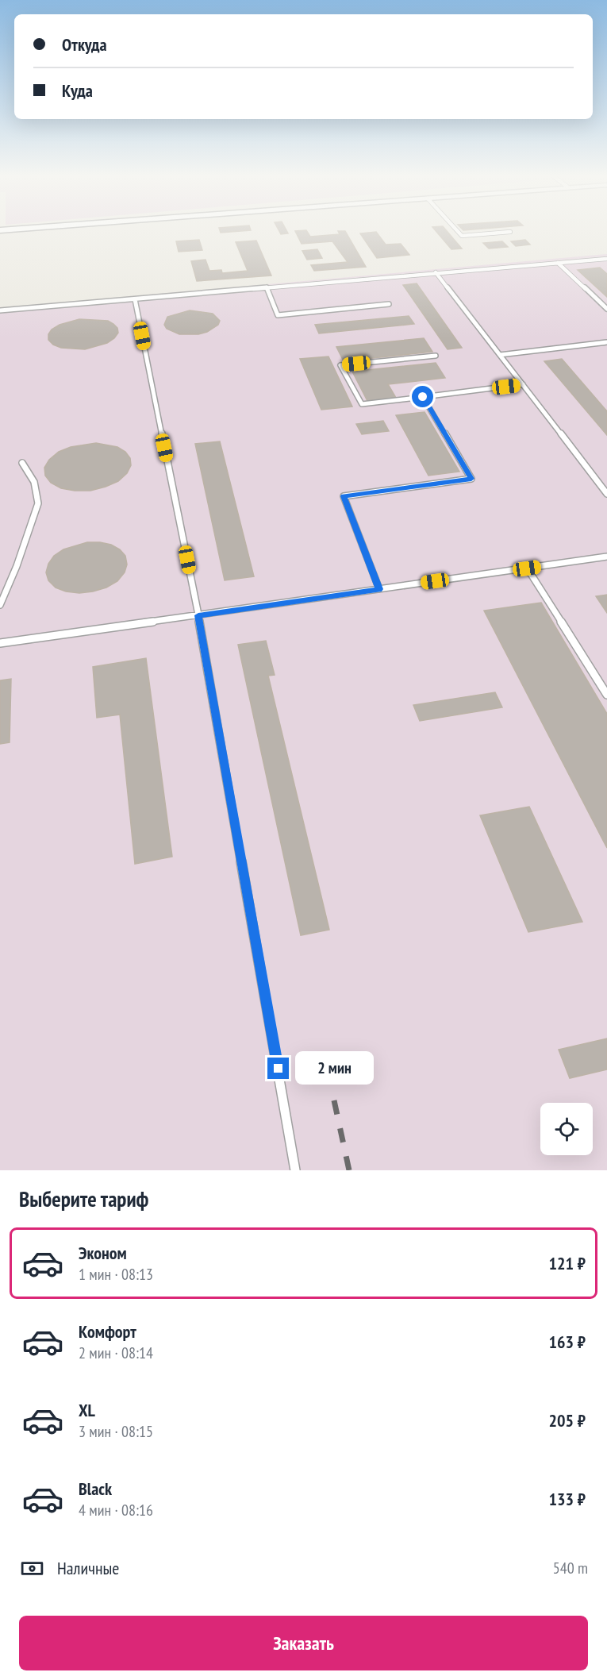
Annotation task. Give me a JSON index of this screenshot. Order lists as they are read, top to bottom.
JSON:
{
  "page": {
    "banner": ["Откуда", "Куда"],
    "bubble": "2 мин",
    "heading": "Выберите тариф",
    "list": [
      {
        "name": "Эконом",
        "note": "1 мин · 08:13",
        "value": "121 ₽"
      },
      {
        "name": "Комфорт",
        "note": "2 мин · 08:14",
        "value": "163 ₽"
      },
      {
        "name": "XL",
        "note": "3 мин · 08:15",
        "value": "205 ₽"
      },
      {
        "name": "Black",
        "note": "4 мин · 08:16",
        "value": "133 ₽"
      }
    ],
    "pay": ["Наличные", "540 m"],
    "buttons": "Заказать"
  }
}
